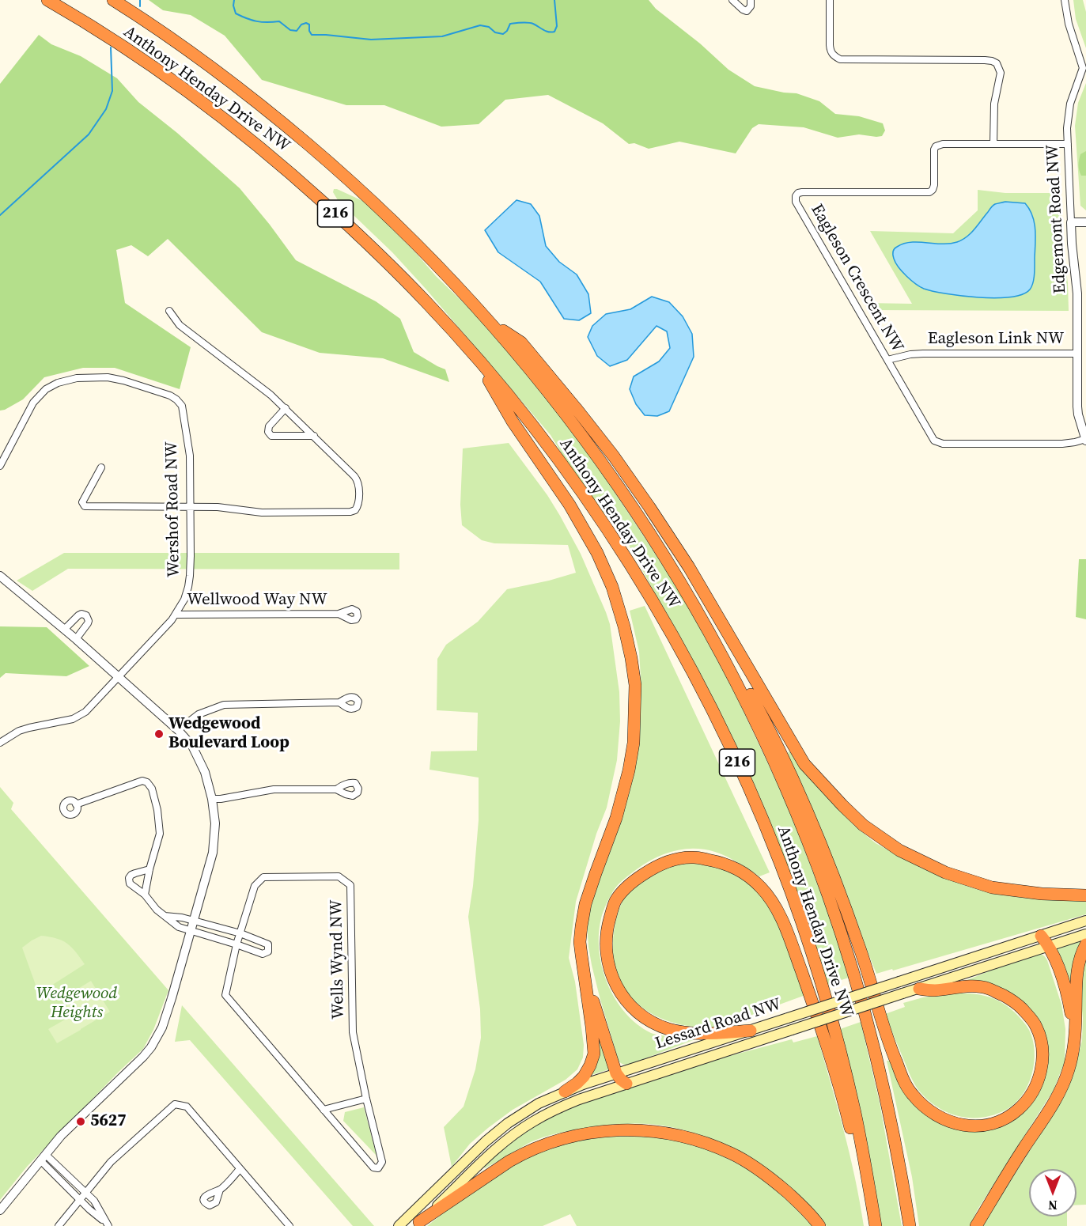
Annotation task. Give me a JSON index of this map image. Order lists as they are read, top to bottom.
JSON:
{
  "streets": {
    "highway": ["Anthony Henday Drive NW", "216"],
    "main road": ["Lessard Road NW"],
    "street": [
      "Edgemont Road NW",
      "Eagleson Crescent NW",
      "Eagleson Link NW",
      "Wershof Road NW",
      "Wellwood Way NW",
      "Wells Wynd NW"
    ]
  },
  "crossings": [
    ["Edgemont Road NW", "Eagleson Crescent NW"],
    ["Edgemont Road NW", "Eagleson Link NW"],
    ["Eagleson Crescent NW", "Eagleson Link NW"],
    ["Wershof Road NW", "Wellwood Way NW"]
  ],
  "parks": ["Wedgewood Heights"],
  "places": ["Wedgewood Boulevard Loop", "5627"],
  "north": "bottom"
}
